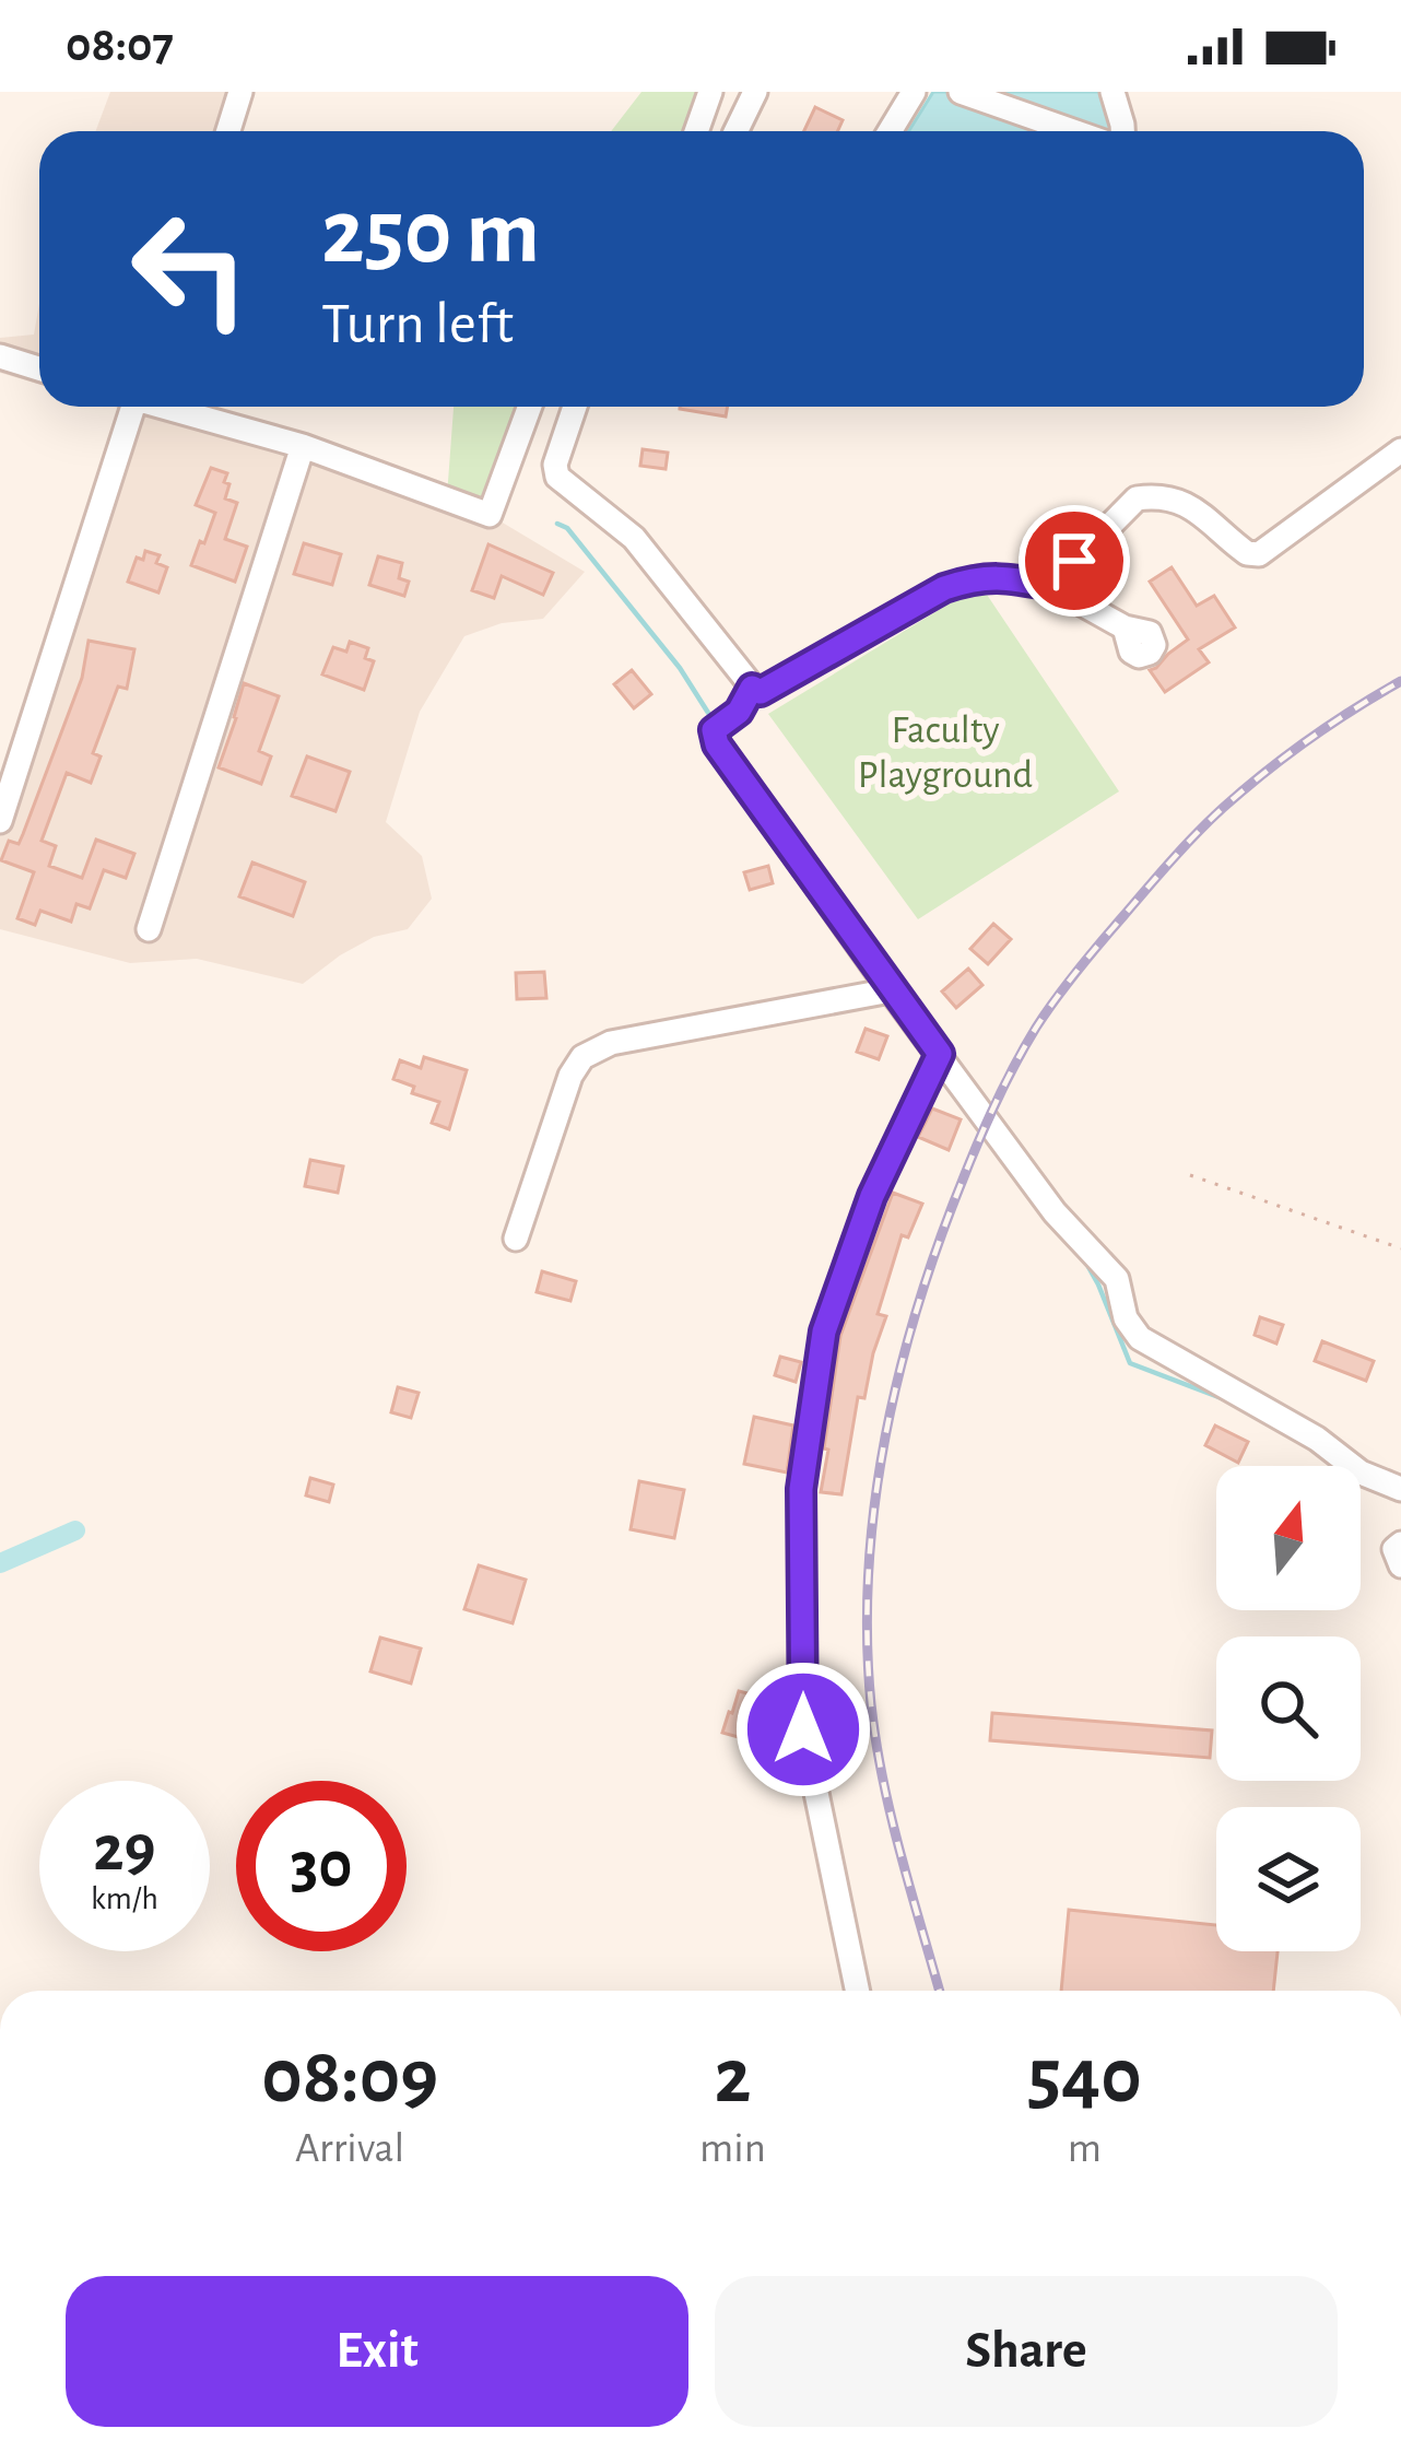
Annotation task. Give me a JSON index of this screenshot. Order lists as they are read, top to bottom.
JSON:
{
  "parks": ["Faculty Playground"],
  "north": "top",
  "page": {
    "status": "08:07",
    "turn": ["250 m", "Turn left"],
    "speed": "29 km/h",
    "limit": "30",
    "eta": [
      "08:09",
      "Arrival",
      "2",
      "min",
      "540",
      "m"
    ],
    "buttons": ["Exit", "Share"]
  }
}
